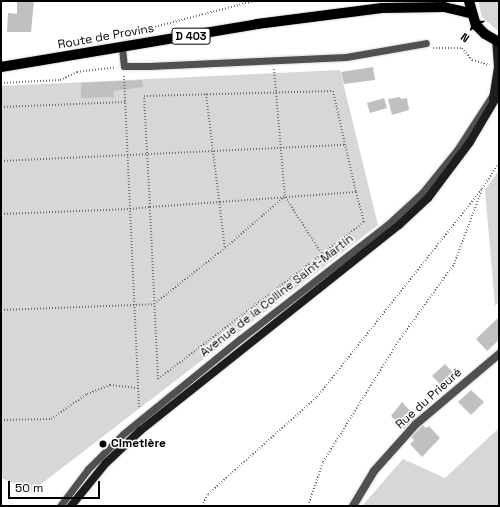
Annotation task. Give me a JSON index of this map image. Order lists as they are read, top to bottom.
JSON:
{
  "streets": {
    "main road": ["D 403", "Route de Provins"],
    "street": ["Avenue de la Colline Saint-Martin", "Rue du Prieuré"]
  },
  "crossings": [
    ["D 403", "Route de Provins"]
  ],
  "places": ["Cimetière"],
  "scale_bar": "50 m",
  "north": "bottom left"
}
